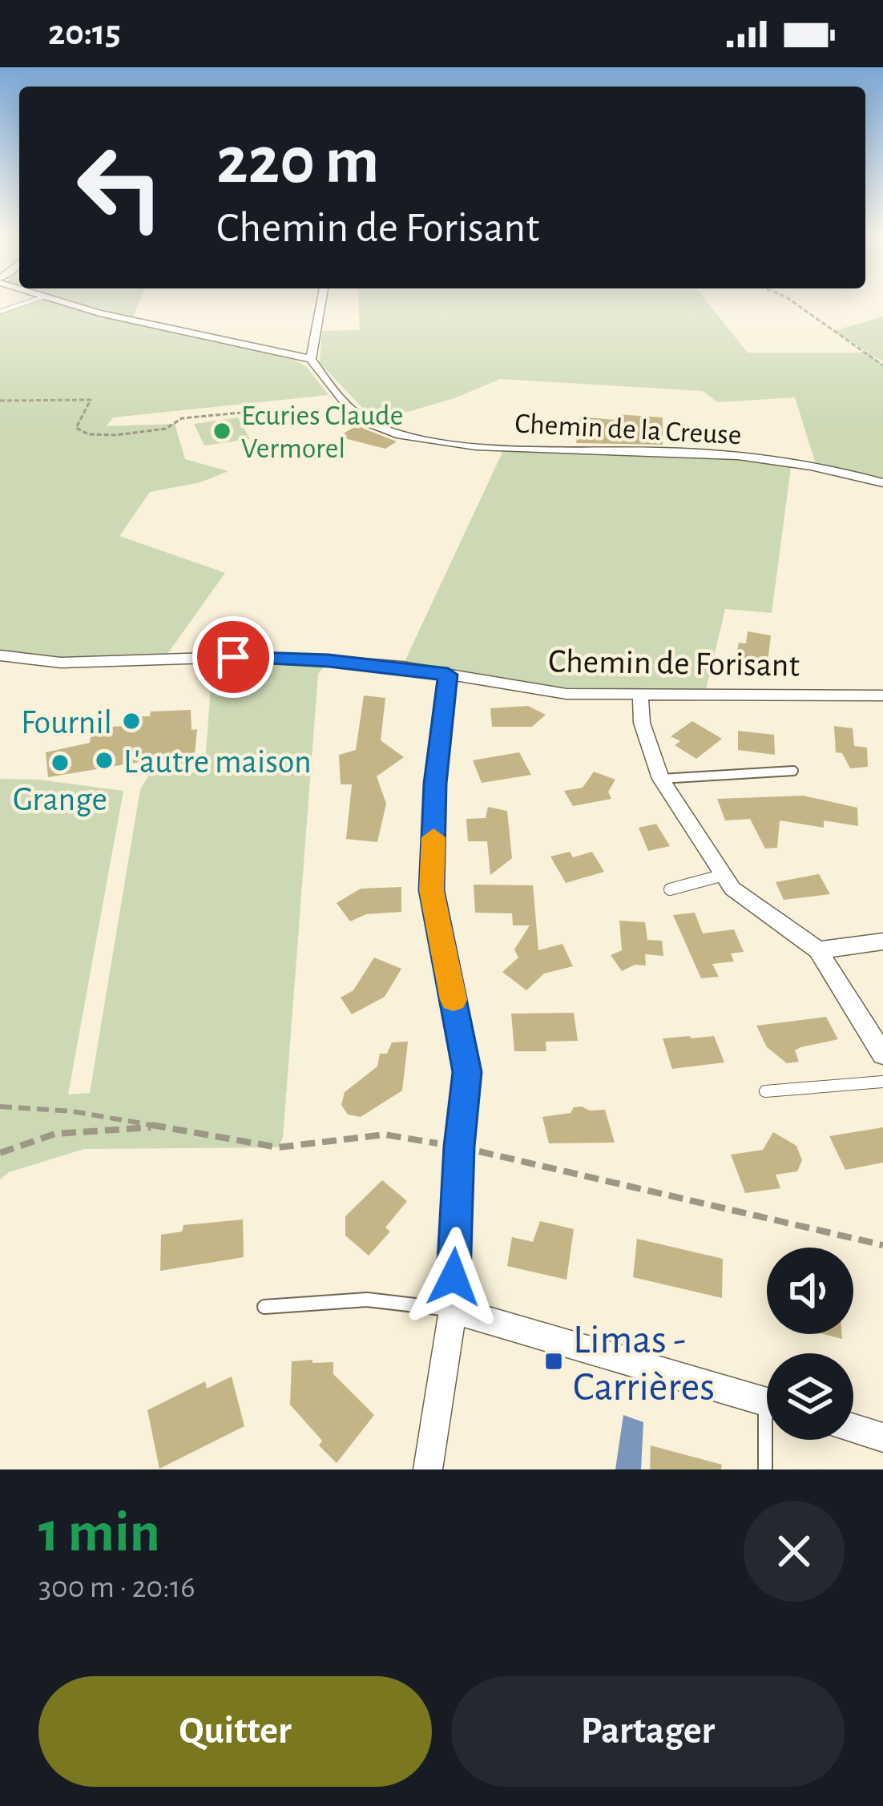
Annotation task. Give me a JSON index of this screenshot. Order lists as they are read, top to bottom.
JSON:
{
  "streets": {
    "street": ["Chemin de la Creuse", "Chemin de Forisant"]
  },
  "places": {
    "other": [
      "Ecuries Claude Vermorel",
      "Fournil",
      "L'autre maison",
      "Grange"
    ],
    "transit": ["Limas - Carrières"]
  },
  "page": {
    "status": "20:15",
    "turn": ["220 m", "Chemin de Forisant"],
    "heading": ["1 min", "300 m · 20:16"],
    "buttons": ["Quitter", "Partager"]
  }
}
